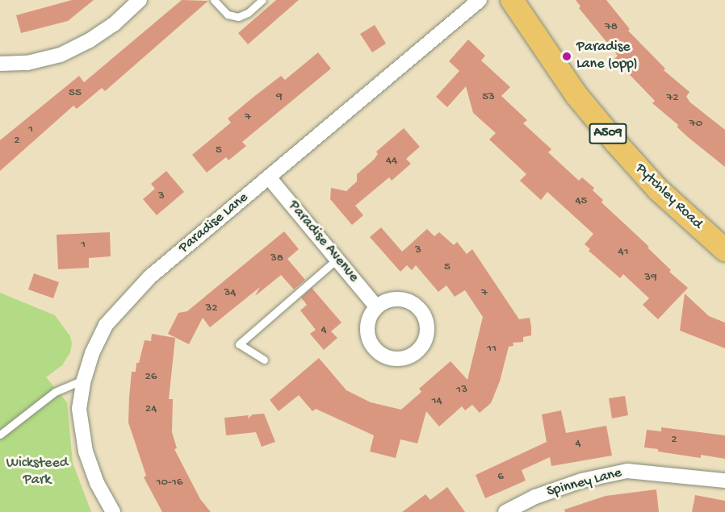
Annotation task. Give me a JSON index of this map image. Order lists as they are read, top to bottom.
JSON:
{
  "streets": {
    "main road": ["A509", "Pytchley Road"],
    "street": ["Paradise Lane", "Paradise Avenue", "Spinney Lane"]
  },
  "crossings": [
    ["Paradise Lane", "Paradise Avenue"]
  ],
  "parks": ["Wicksteed Park"],
  "places": ["Paradise Lane (opp)"],
  "house_numbers": [
    "78",
    "55",
    "9",
    "53",
    "72",
    "7",
    "70",
    "1",
    "2",
    "5",
    "44",
    "3",
    "45",
    "1",
    "3",
    "41",
    "38",
    "5",
    "39",
    "34",
    "7",
    "32",
    "4",
    "11",
    "26",
    "13",
    "14",
    "24",
    "2",
    "4",
    "6",
    "10-16"
  ]
}
